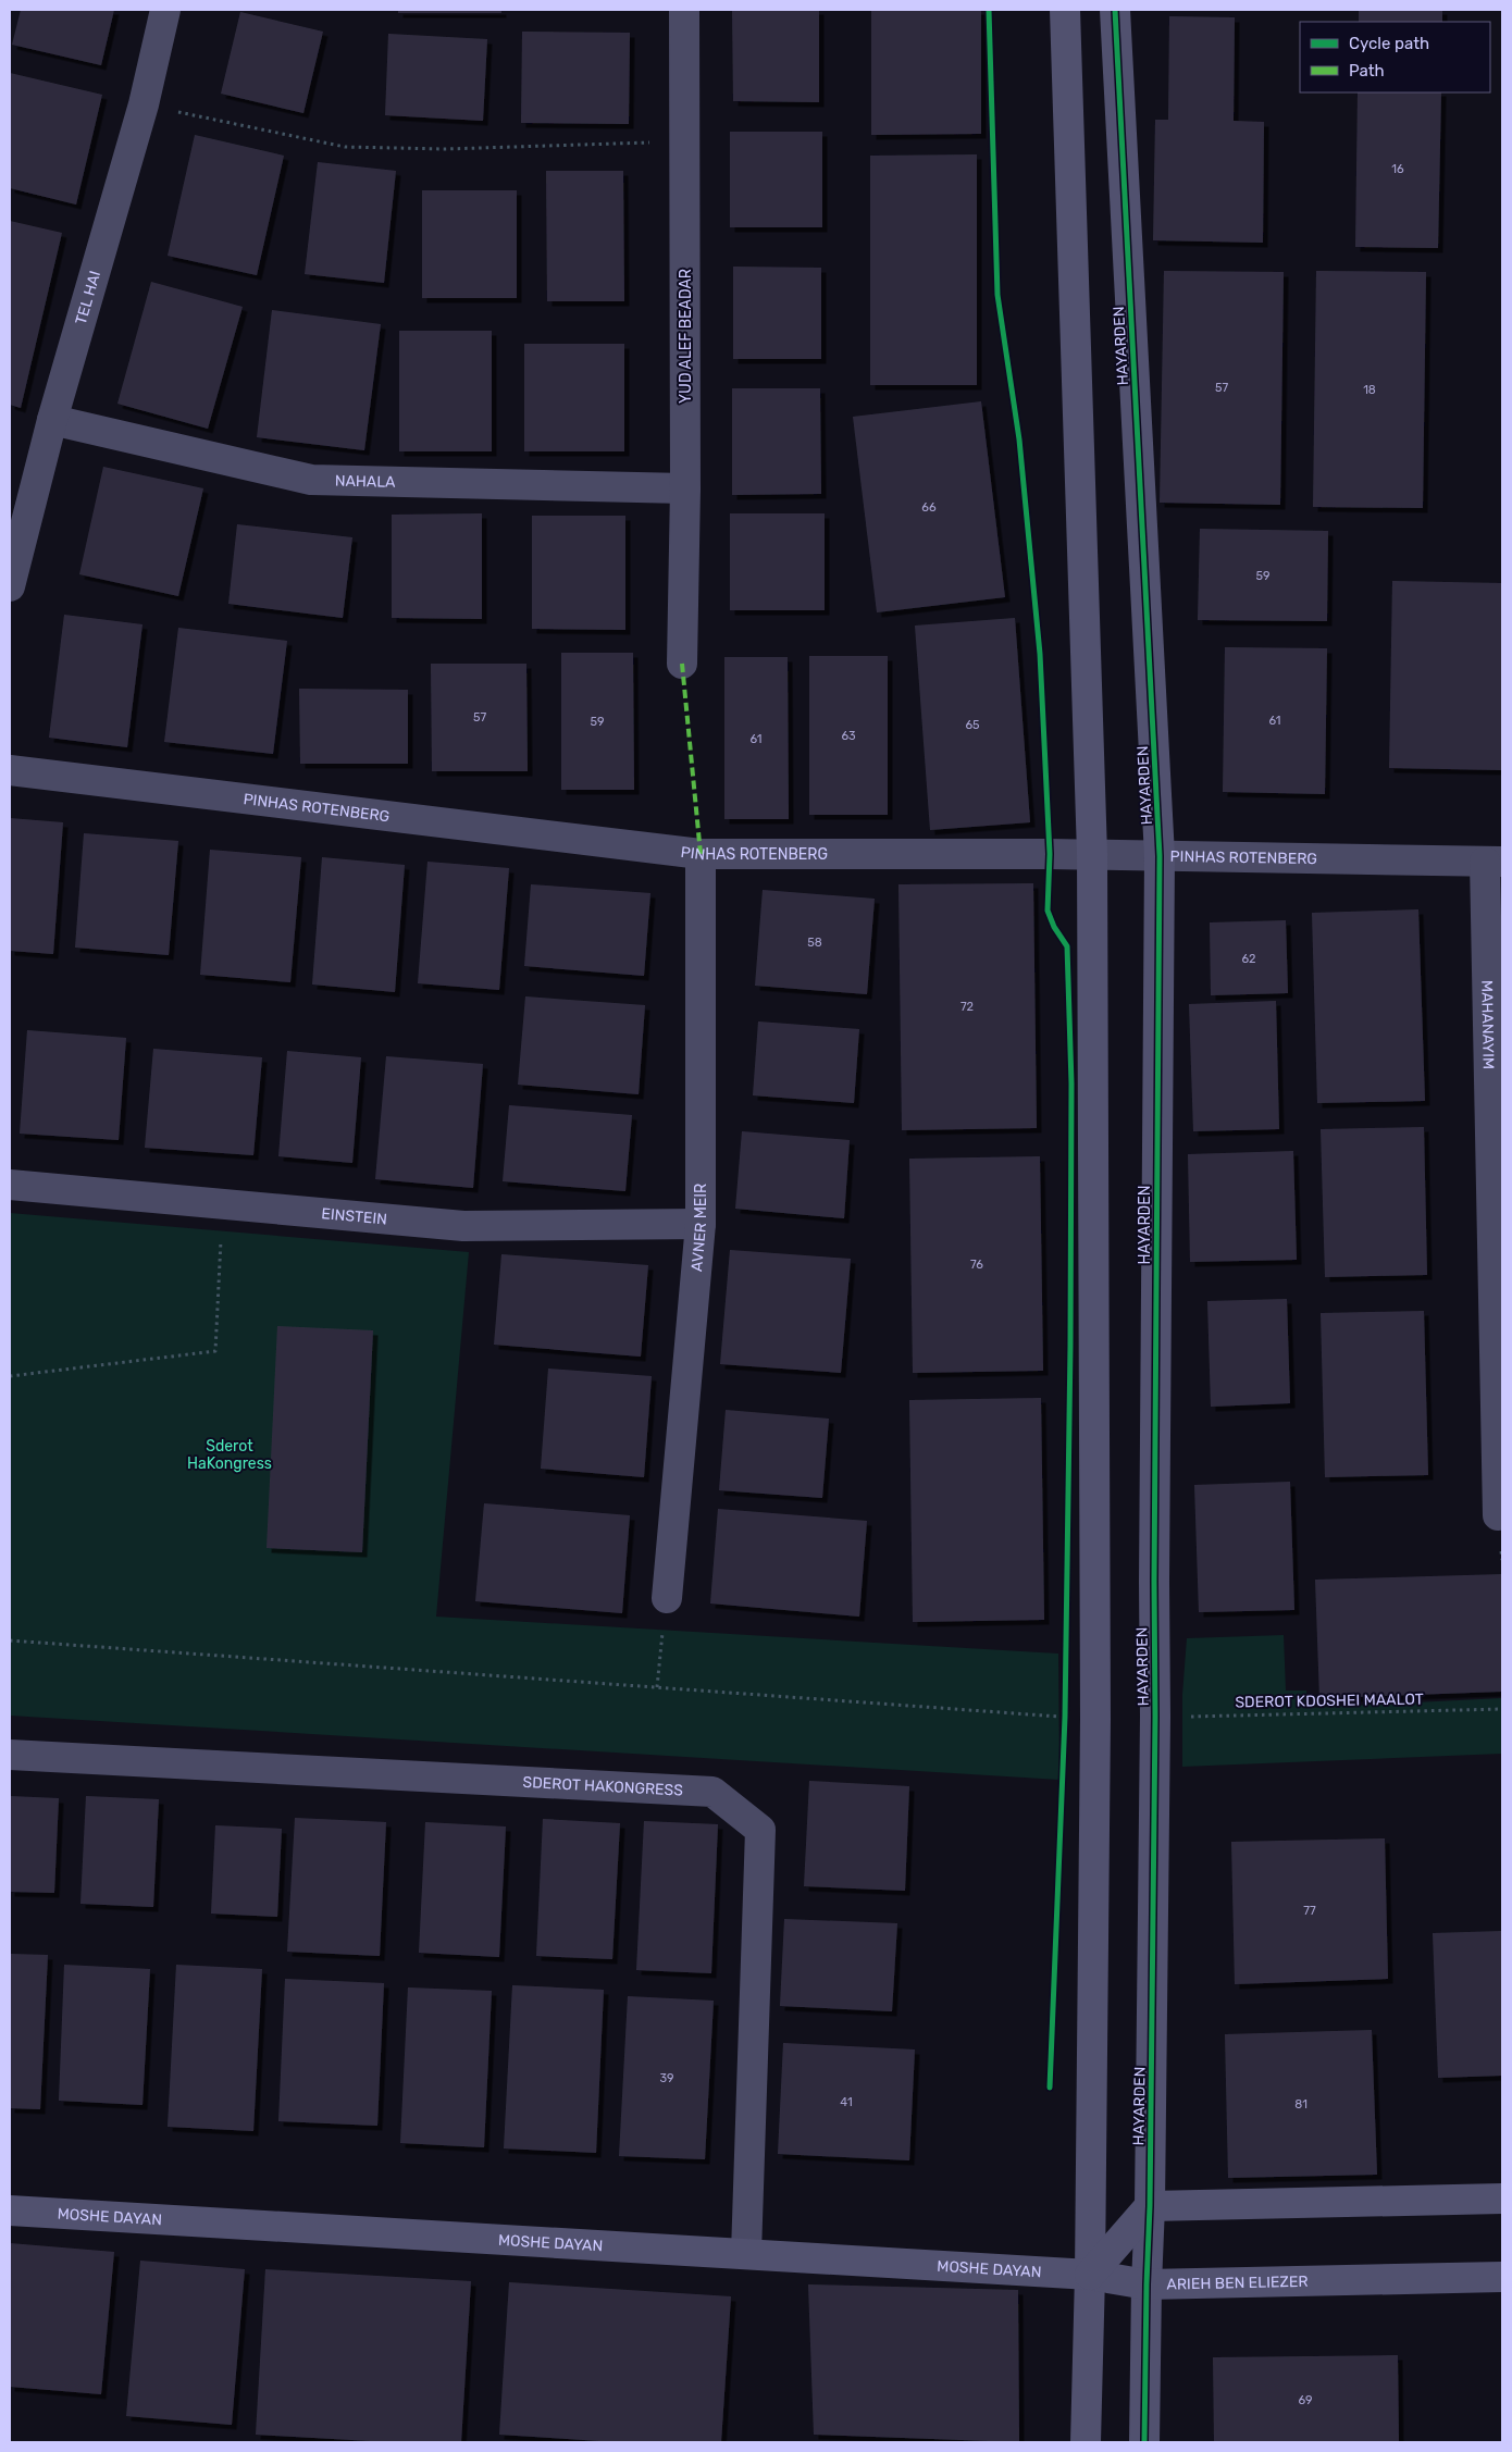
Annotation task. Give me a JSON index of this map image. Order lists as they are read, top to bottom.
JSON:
{
  "streets": {
    "street": [
      "TEL HAI",
      "YUD ALEF BEADAR",
      "HAYARDEN",
      "NAHALA",
      "PINHAS ROTENBERG",
      "MAHANAYIM",
      "EINSTEIN",
      "AVNER MEIR",
      "SDEROT HAKONGRESS",
      "MOSHE DAYAN",
      "ARIEH BEN ELIEZER"
    ],
    "path": ["SDEROT KDOSHEI MAALOT"]
  },
  "crossings": [
    ["TEL HAI", "NAHALA"],
    ["YUD ALEF BEADAR", "NAHALA"],
    ["HAYARDEN", "PINHAS ROTENBERG"],
    ["HAYARDEN", "SDEROT KDOSHEI MAALOT"],
    ["HAYARDEN", "ARIEH BEN ELIEZER"],
    ["PINHAS ROTENBERG", "MAHANAYIM"],
    ["PINHAS ROTENBERG", "AVNER MEIR"],
    ["EINSTEIN", "AVNER MEIR"],
    ["SDEROT HAKONGRESS", "MOSHE DAYAN"],
    ["MOSHE DAYAN", "ARIEH BEN ELIEZER"]
  ],
  "parks": ["Sderot HaKongress"],
  "house_numbers": [
    "16",
    "57",
    "18",
    "66",
    "59",
    "57",
    "61",
    "59",
    "65",
    "63",
    "61",
    "58",
    "62",
    "72",
    "76",
    "77",
    "39",
    "41",
    "81",
    "69"
  ],
  "legend": ["Cycle path", "Path"]
}
